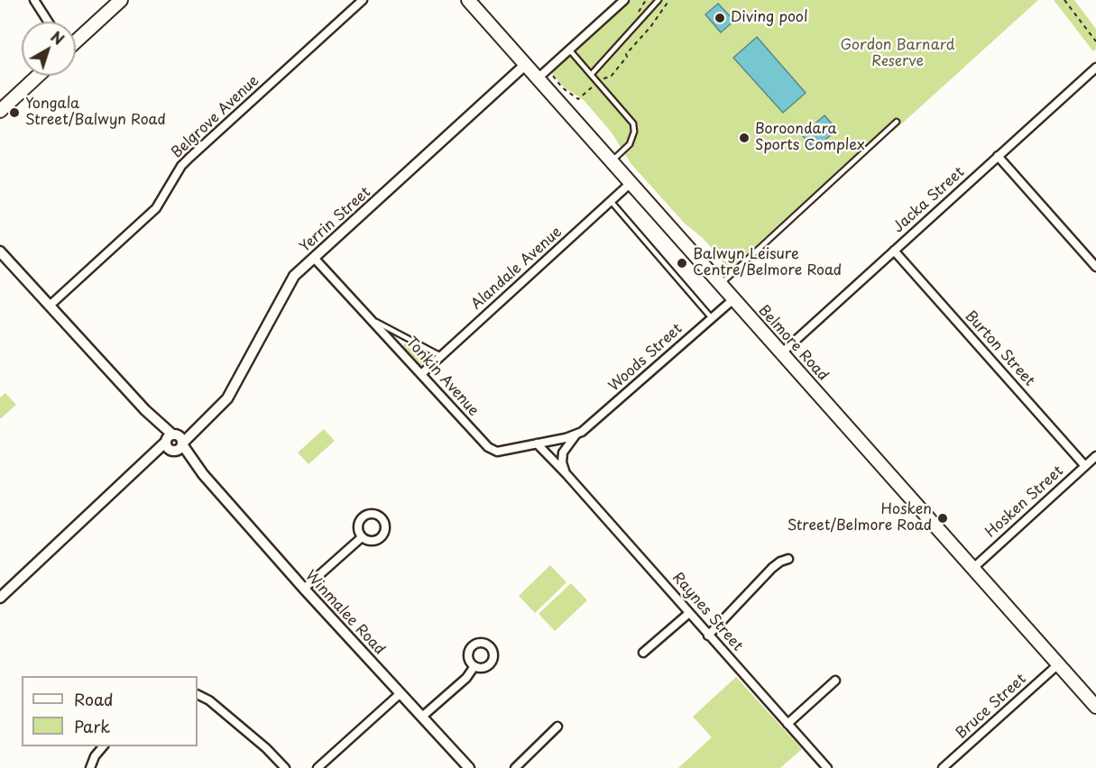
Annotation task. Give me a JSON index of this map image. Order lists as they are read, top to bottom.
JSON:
{
  "streets": {
    "main road": ["Belmore Road"],
    "street": [
      "Belgrove Avenue",
      "Jacka Street",
      "Yerrin Street",
      "Alandale Avenue",
      "Burton Street",
      "Woods Street",
      "Tonkin Avenue",
      "Hosken Street",
      "Raynes Street",
      "Winmalee Road",
      "Bruce Street"
    ]
  },
  "crossings": [
    ["Belgrove Avenue", "Winmalee Road"],
    ["Jacka Street", "Belmore Road"],
    ["Jacka Street", "Burton Street"],
    ["Yerrin Street", "Belmore Road"],
    ["Yerrin Street", "Tonkin Avenue"],
    ["Yerrin Street", "Winmalee Road"],
    ["Alandale Avenue", "Belmore Road"],
    ["Alandale Avenue", "Tonkin Avenue"],
    ["Belmore Road", "Woods Street"],
    ["Belmore Road", "Hosken Street"],
    ["Belmore Road", "Bruce Street"],
    ["Burton Street", "Hosken Street"],
    ["Woods Street", "Tonkin Avenue"],
    ["Tonkin Avenue", "Raynes Street"]
  ],
  "parks": ["Gordon Barnard Reserve"],
  "places": [
    "Diving pool",
    "Yongala Street/Balwyn Road",
    "Boroondara Sports Complex",
    "Balwyn Leisure Centre/Belmore Road",
    "Hosken Street/Belmore Road"
  ],
  "legend": ["Road", "Park"],
  "north": "top right"
}
